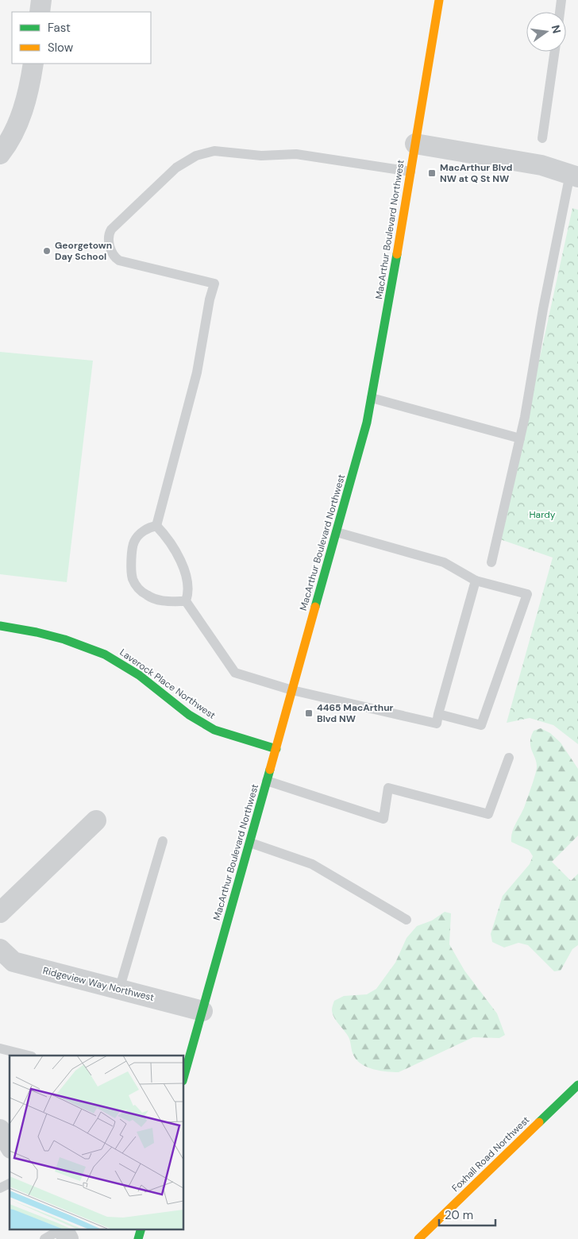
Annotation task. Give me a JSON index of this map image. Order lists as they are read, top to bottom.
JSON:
{
  "streets": {
    "main road": ["MacArthur Boulevard Northwest", "Laverock Place Northwest", "Foxhall Road Northwest"],
    "street": ["Ridgeview Way Northwest"]
  },
  "crossings": [
    ["MacArthur Boulevard Northwest", "Laverock Place Northwest"],
    ["MacArthur Boulevard Northwest", "Ridgeview Way Northwest"]
  ],
  "parks": ["Hardy"],
  "places": {
    "transit": ["MacArthur Blvd NW at Q St NW", "4465 MacArthur Blvd NW"],
    "other": ["Georgetown Day School"]
  },
  "legend": ["Fast", "Slow"],
  "scale_bar": "20 m",
  "north": "right"
}
